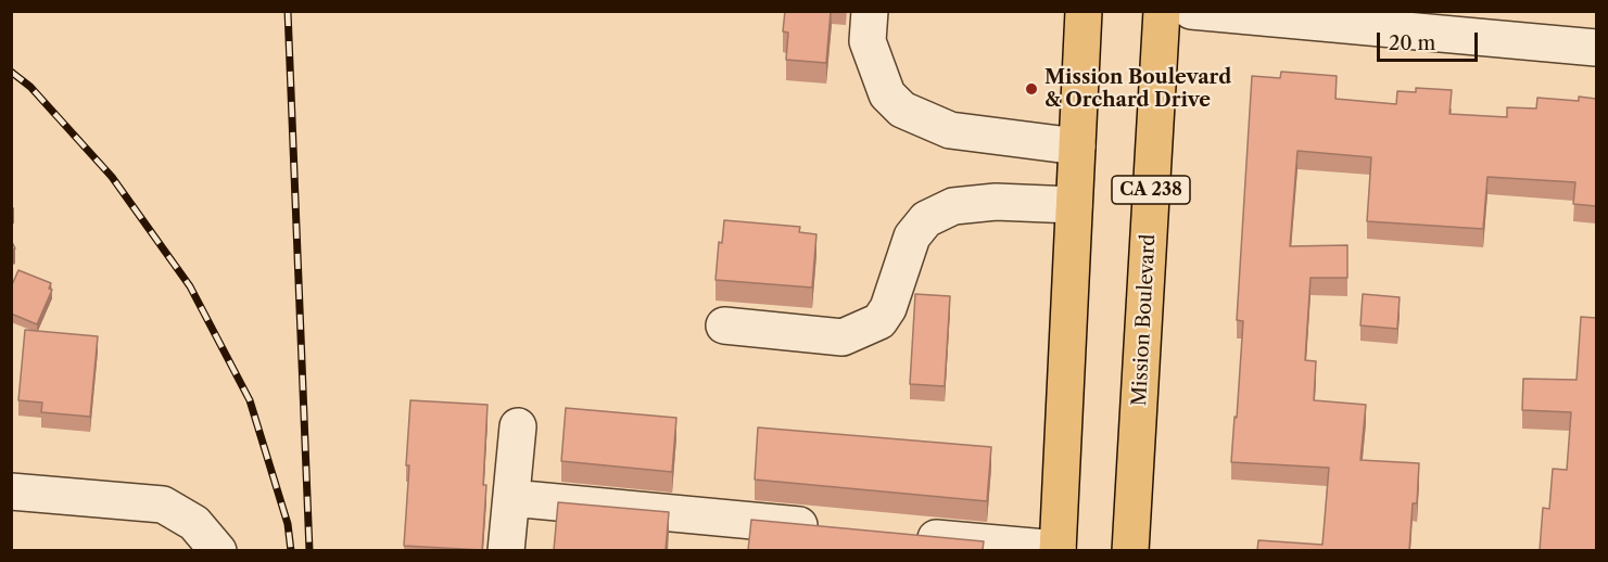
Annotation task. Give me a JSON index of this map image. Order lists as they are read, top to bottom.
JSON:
{
  "streets": {
    "main road": ["CA 238", "Mission Boulevard"]
  },
  "places": ["Mission Boulevard & Orchard Drive"],
  "scale_bar": "20 m"
}
